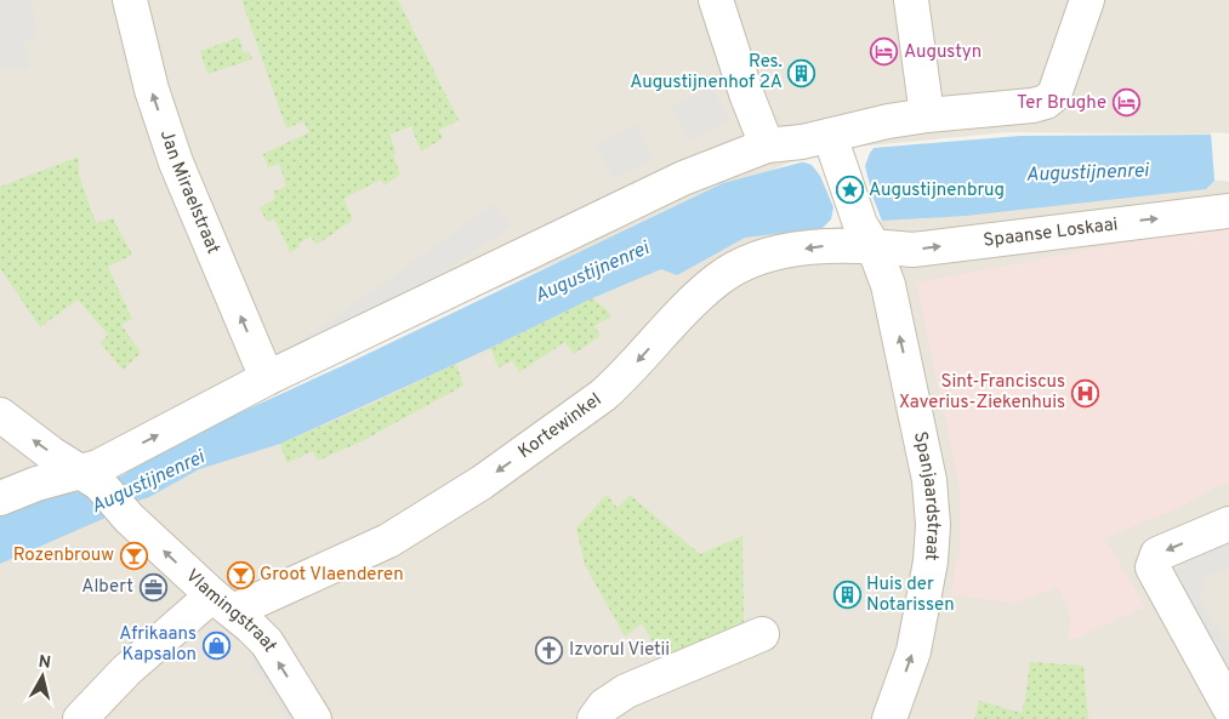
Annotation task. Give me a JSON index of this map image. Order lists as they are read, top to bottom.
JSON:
{
  "streets": {
    "street": [
      "Jan Miraelstraat",
      "Spaanse Loskaai",
      "Kortewinkel",
      "Spanjaardstraat",
      "Vlamingstraat"
    ]
  },
  "crossings": [
    ["Spaanse Loskaai", "Kortewinkel"],
    ["Spaanse Loskaai", "Spanjaardstraat"],
    ["Kortewinkel", "Spanjaardstraat"],
    ["Kortewinkel", "Vlamingstraat"]
  ],
  "one_way": [
    "Jan Miraelstraat",
    "Spaanse Loskaai",
    "Spanjaardstraat",
    "Vlamingstraat"
  ],
  "water": ["Augustijnenrei"],
  "places": {
    "hotel": ["Augustyn", "Ter Brughe"],
    "building": ["Res. Augustijnenhof 2A", "Huis der Notarissen"],
    "place": ["Augustijnenbrug"],
    "hospital": ["Sint-Franciscus Xaverius-Ziekenhuis"],
    "bar": ["Rozenbrouw", "Groot Vlaenderen"],
    "office": ["Albert"],
    "shop": ["Afrikaans Kapsalon"],
    "church": ["Izvorul Vietii"]
  },
  "north": "top"
}
